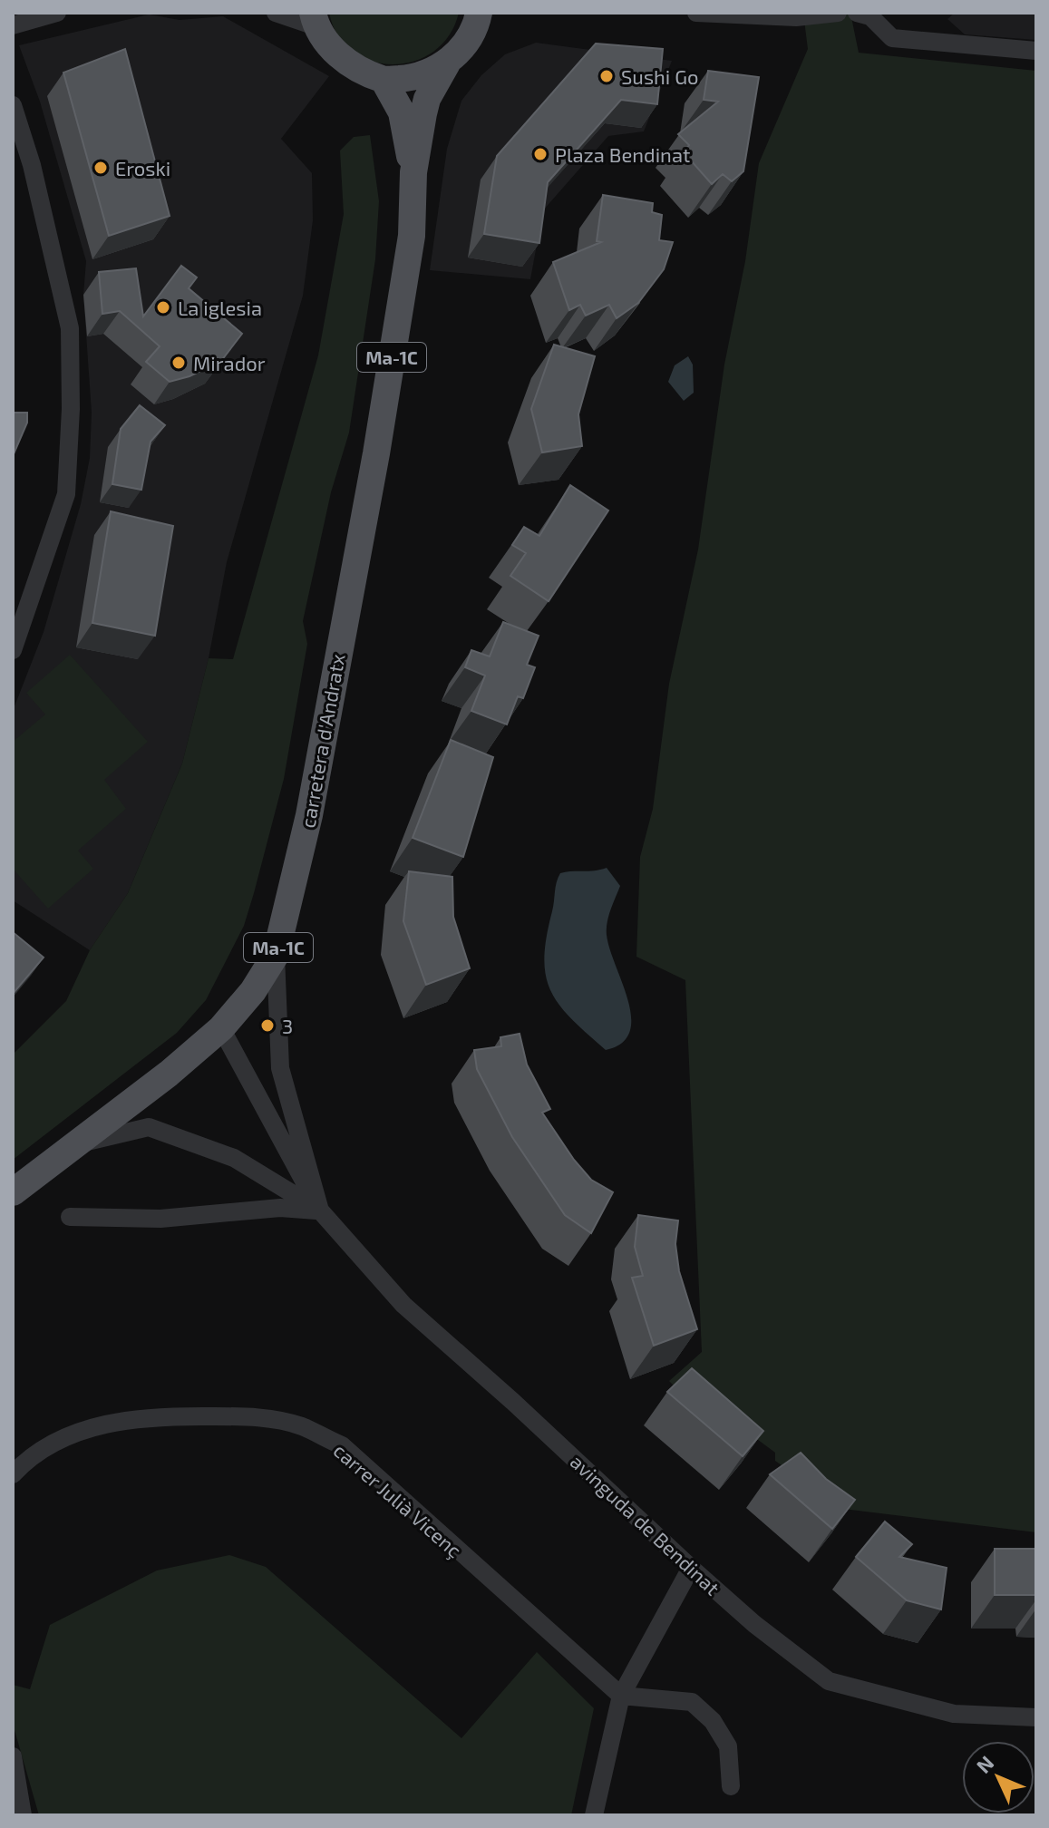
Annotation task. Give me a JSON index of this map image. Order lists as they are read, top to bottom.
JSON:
{
  "streets": {
    "main road": ["Ma-1C", "carretera d'Andratx"],
    "street": ["carrer Julià Vicenç", "avinguda de Bendinat"]
  },
  "crossings": [
    ["Ma-1C", "carretera d'Andratx"],
    ["carretera d'Andratx", "avinguda de Bendinat"]
  ],
  "places": [
    "Sushi Go",
    "Plaza Bendinat",
    "Eroski",
    "La iglesia",
    "Mirador",
    "3"
  ],
  "north": "top left"
}
